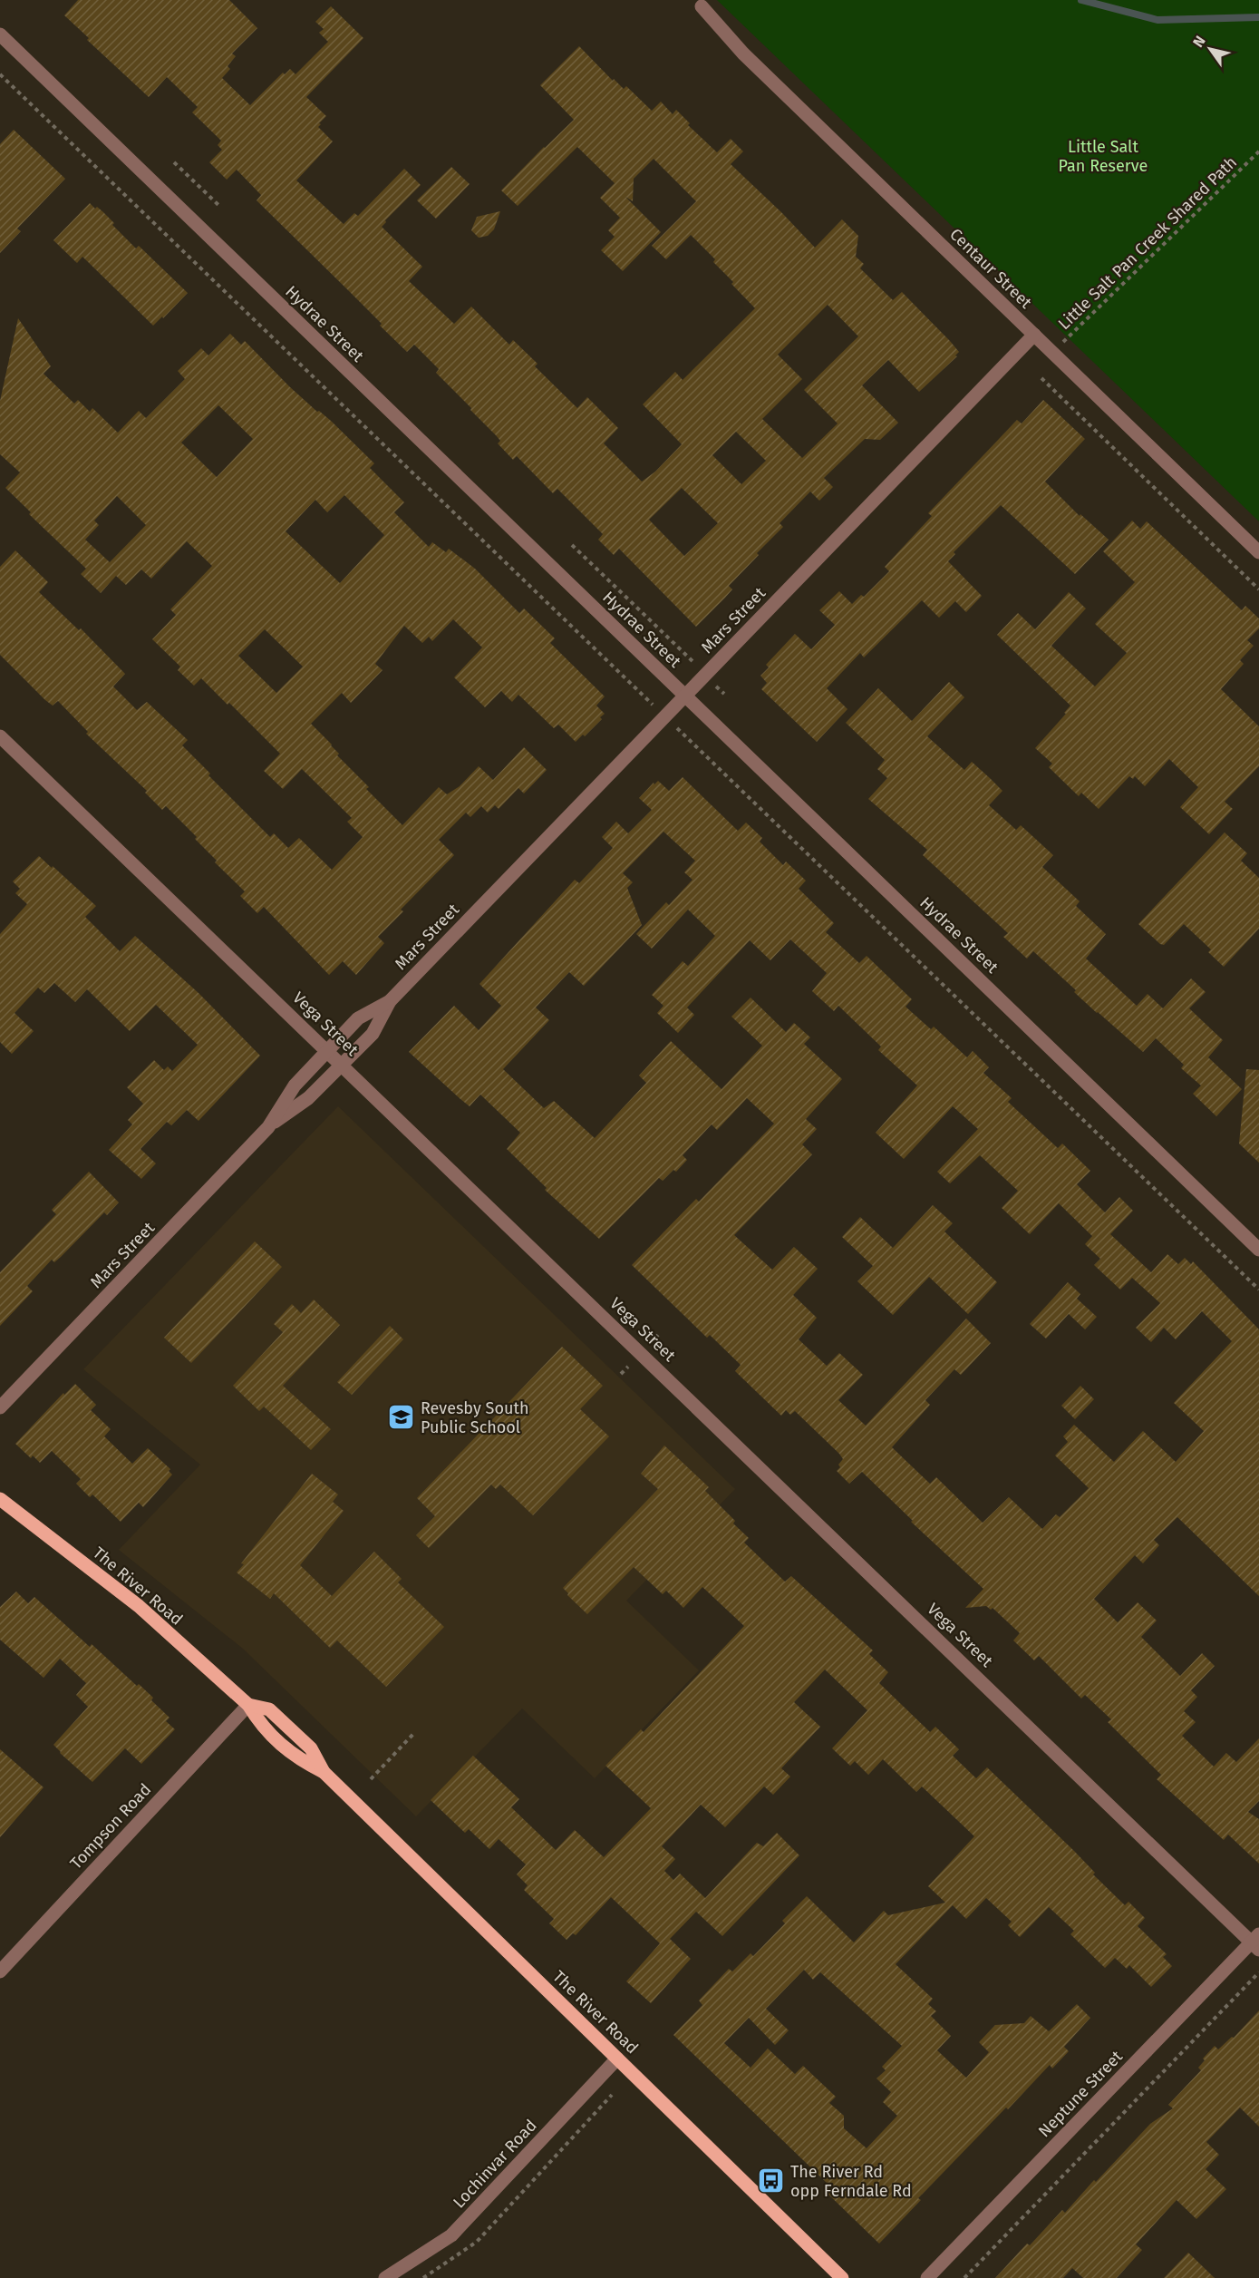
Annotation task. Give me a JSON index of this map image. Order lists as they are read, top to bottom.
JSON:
{
  "streets": {
    "main road": ["The River Road"],
    "street": [
      "Centaur Street",
      "Hydrae Street",
      "Mars Street",
      "Vega Street",
      "Tompson Road",
      "Neptune Street",
      "Lochinvar Road"
    ],
    "path": ["Little Salt Pan Creek Shared Path"]
  },
  "crossings": [
    ["Little Salt Pan Creek Shared Path", "Centaur Street"],
    ["Centaur Street", "Mars Street"],
    ["Hydrae Street", "Mars Street"],
    ["Mars Street", "Vega Street"],
    ["Vega Street", "Neptune Street"],
    ["The River Road", "Tompson Road"],
    ["The River Road", "Lochinvar Road"]
  ],
  "parks": ["Little Salt Pan Reserve"],
  "places": {
    "school or university": ["Revesby South Public School"],
    "bus stop": ["The River Rd opp Ferndale Rd"]
  },
  "north": "top left"
}
